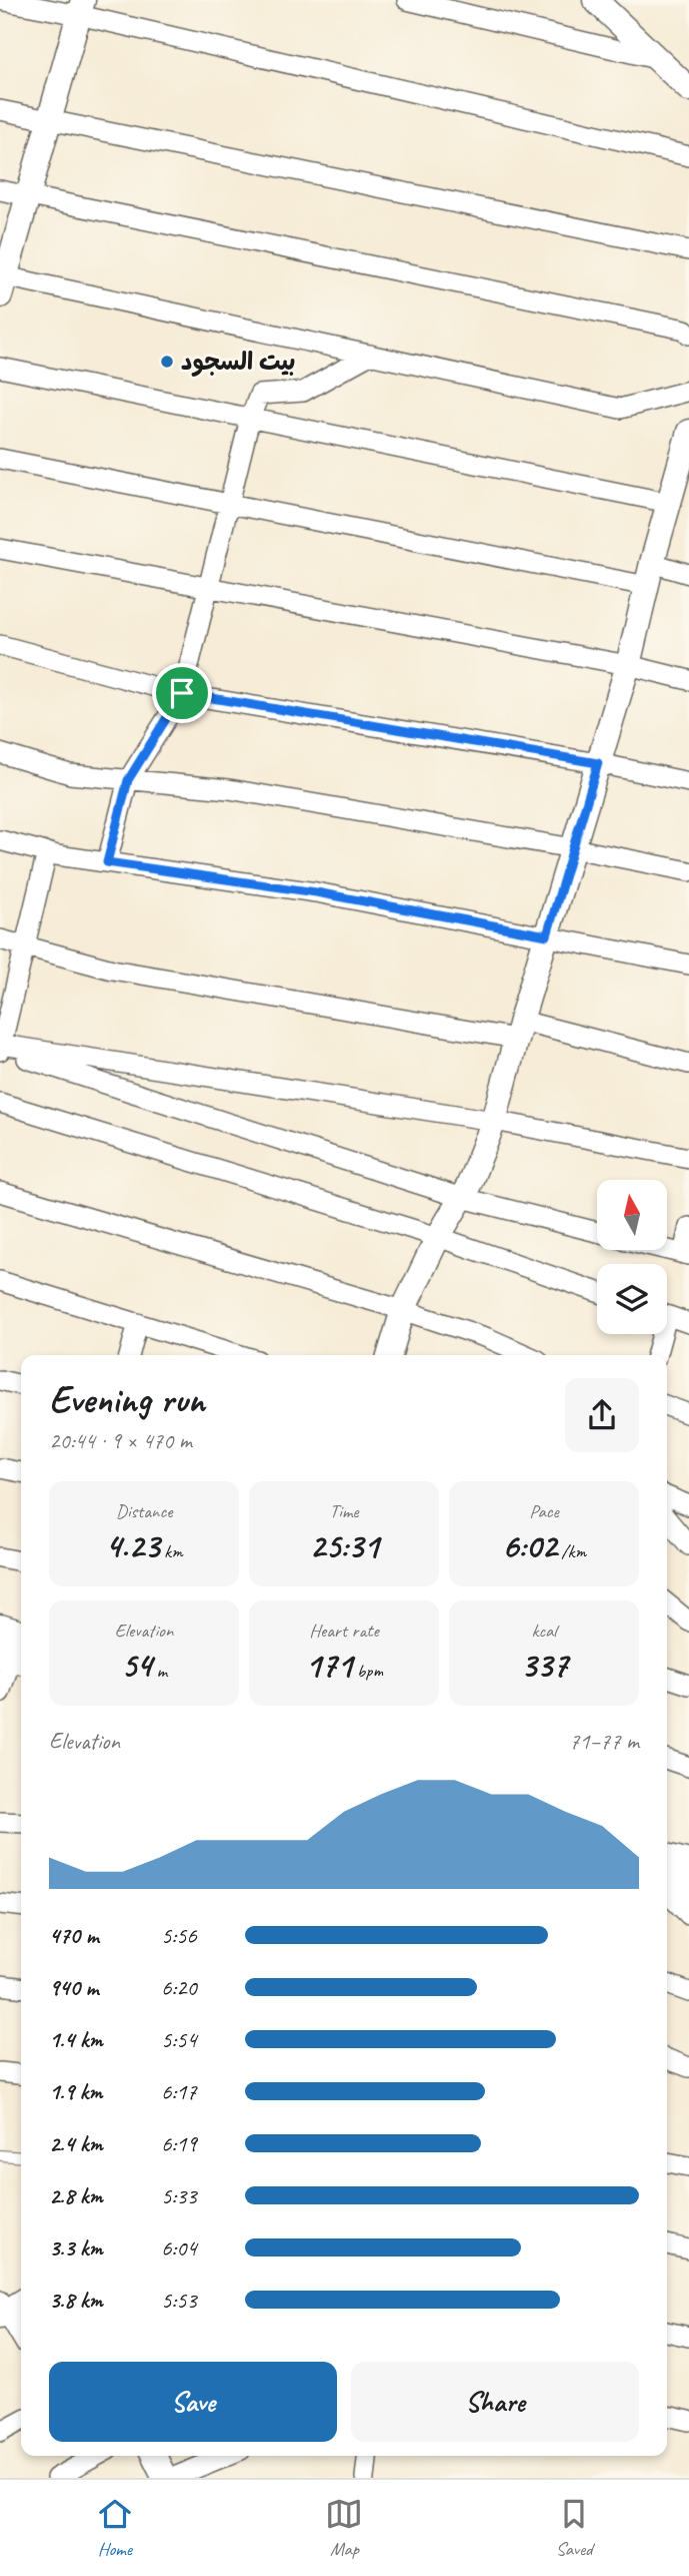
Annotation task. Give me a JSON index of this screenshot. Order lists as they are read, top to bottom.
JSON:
{
  "places": ["بیت السجود"],
  "north": "top",
  "page": {
    "heading": ["Evening run", "20:44 · 9 × 470 m"],
    "stats": [
      ["Distance", "4.23 km"],
      ["Time", "25:31"],
      ["Pace", "6:02 /km"],
      ["Elevation", "54 m"],
      ["Heart rate", "171 bpm"],
      ["kcal", "337"]
    ],
    "chart": ["Elevation", "71–77 m"],
    "list": [
      {
        "name": "470 m",
        "note": "5:56"
      },
      {
        "name": "940 m",
        "note": "6:20"
      },
      {
        "name": "1.4 km",
        "note": "5:54"
      },
      {
        "name": "1.9 km",
        "note": "6:17"
      },
      {
        "name": "2.4 km",
        "note": "6:19"
      },
      {
        "name": "2.8 km",
        "note": "5:33"
      },
      {
        "name": "3.3 km",
        "note": "6:04"
      },
      {
        "name": "3.8 km",
        "note": "5:53"
      }
    ],
    "buttons": ["Save", "Share"],
    "tabs": ["Home", "Map", "Saved"]
  }
}
